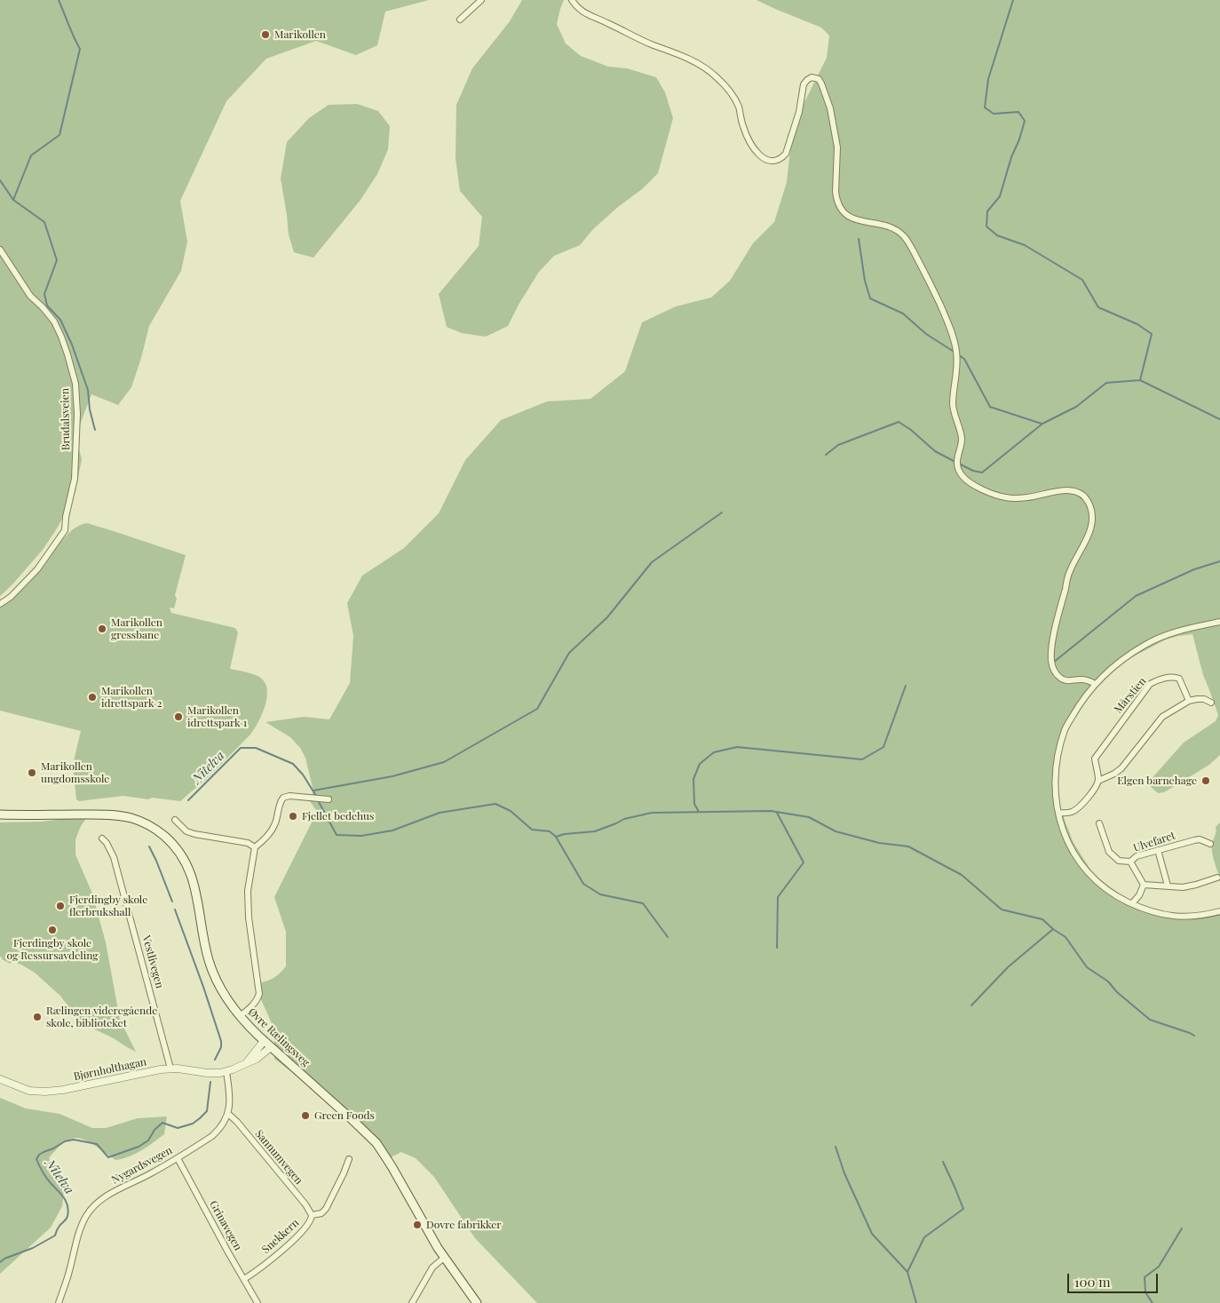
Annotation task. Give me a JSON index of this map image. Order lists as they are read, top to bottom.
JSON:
{
  "streets": {
    "main road": ["Øvre Rælingsveg"],
    "street": [
      "Brudalsveien",
      "Mårstien",
      "Ulvefaret",
      "Vestlivegen",
      "Bjørnholthagan",
      "Sannumvegen",
      "Nygardsvegen",
      "Grinavegen",
      "Snekkern"
    ]
  },
  "crossings": [
    ["Vestlivegen", "Bjørnholthagan"],
    ["Sannumvegen", "Nygardsvegen"],
    ["Sannumvegen", "Snekkern"],
    ["Nygardsvegen", "Grinavegen"],
    ["Grinavegen", "Snekkern"]
  ],
  "water": ["Nitelva"],
  "places": [
    "Marikollen",
    "Marikollen gressbane",
    "Marikollen idrettspark 2",
    "Marikollen idrettspark 1",
    "Marikollen ungdomsskole",
    "Elgen barnehage",
    "Fjellet bedehus",
    "Fjerdingby skole flerbrukshall",
    "Fjerdingby skole og Ressursavdeling",
    "Rælingen videregående skole, biblioteket",
    "Green Foods",
    "Dovre fabrikker"
  ],
  "scale_bar": "100 m"
}
